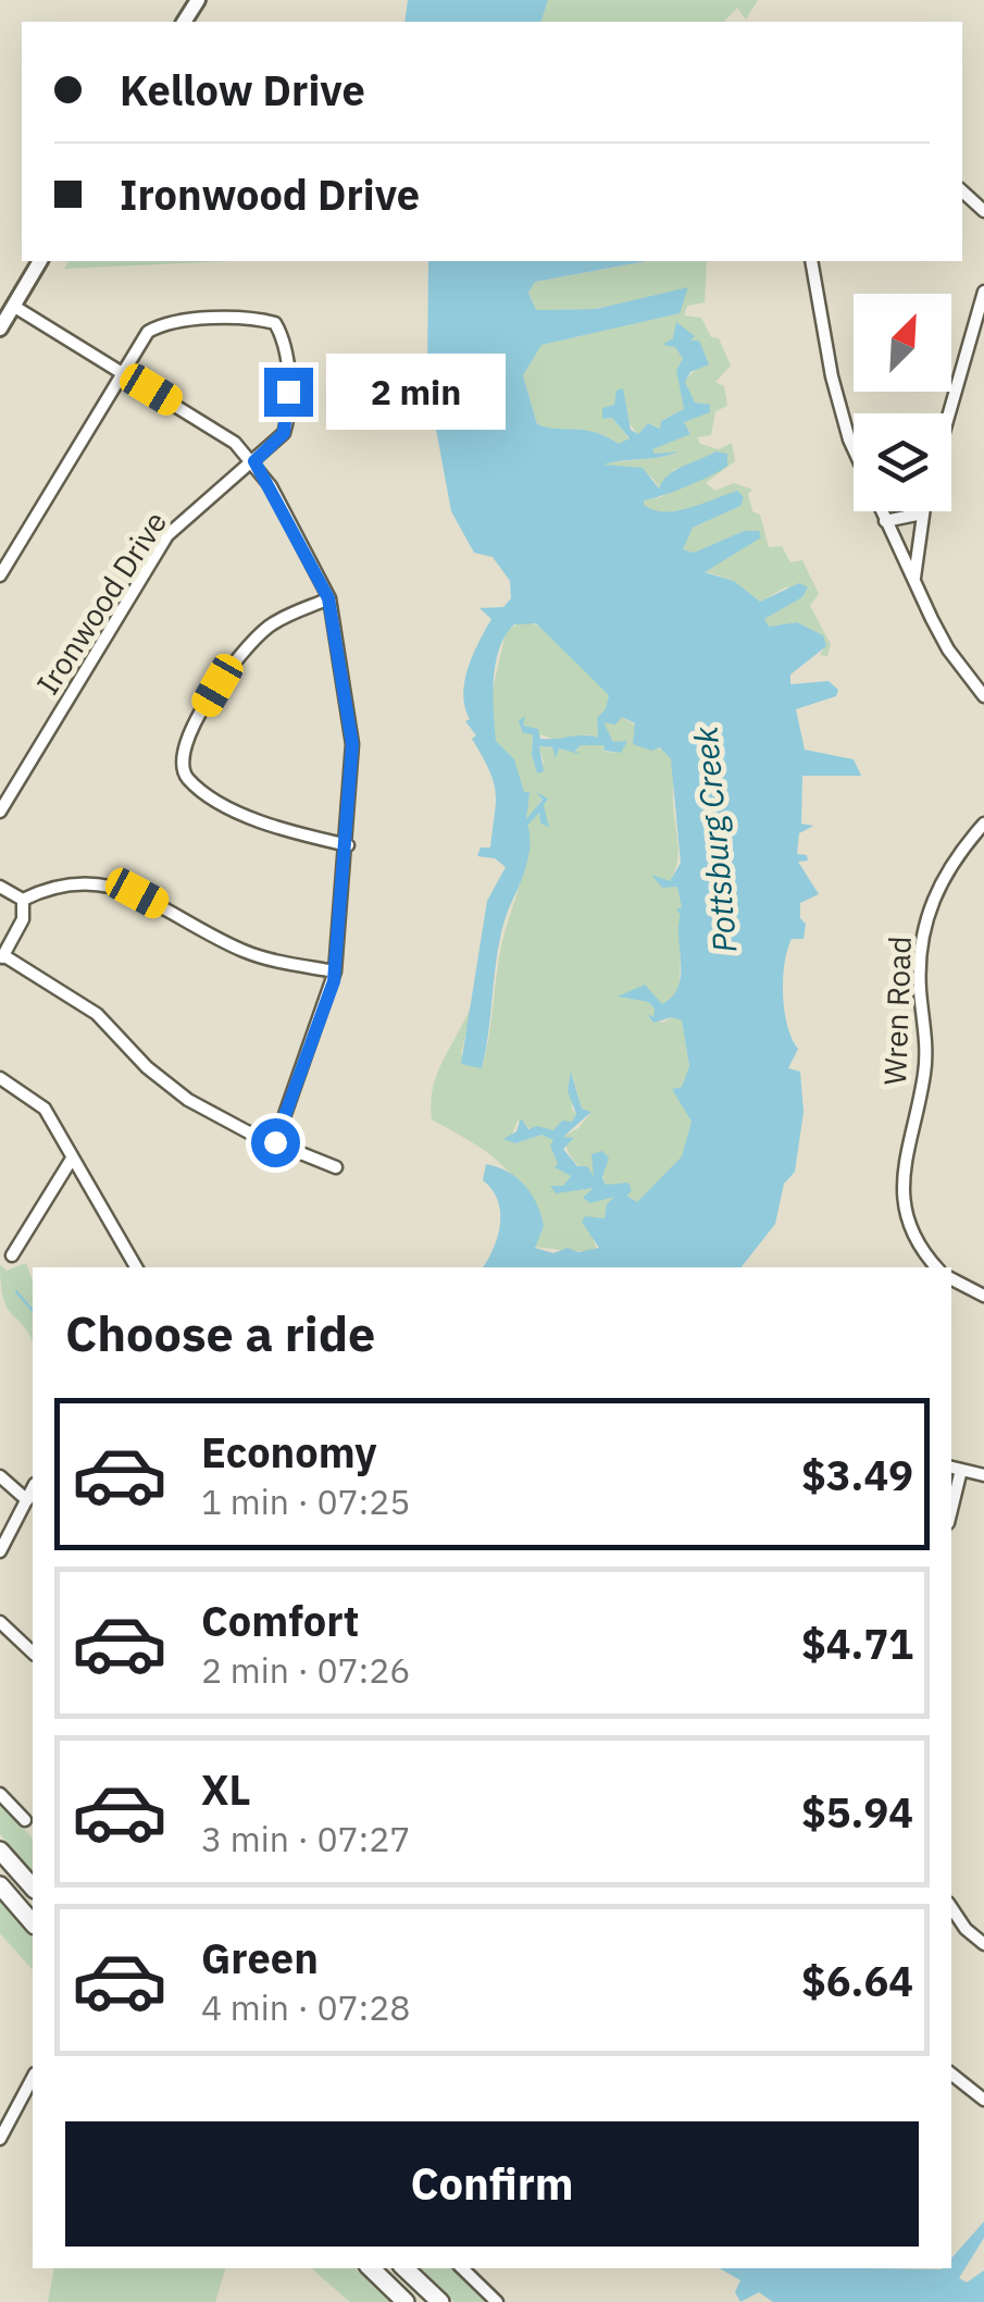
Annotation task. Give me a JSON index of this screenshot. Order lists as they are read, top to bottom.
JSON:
{
  "streets": {
    "street": ["Ironwood Drive", "Wren Road"]
  },
  "water": ["Pottsburg Creek"],
  "north": "top right",
  "page": {
    "banner": ["Kellow Drive", "Ironwood Drive"],
    "bubble": "2 min",
    "heading": "Choose a ride",
    "list": [
      {
        "name": "Economy",
        "note": "1 min · 07:25",
        "value": "$3.49"
      },
      {
        "name": "Comfort",
        "note": "2 min · 07:26",
        "value": "$4.71"
      },
      {
        "name": "XL",
        "note": "3 min · 07:27",
        "value": "$5.94"
      },
      {
        "name": "Green",
        "note": "4 min · 07:28",
        "value": "$6.64"
      }
    ],
    "buttons": "Confirm"
  }
}
